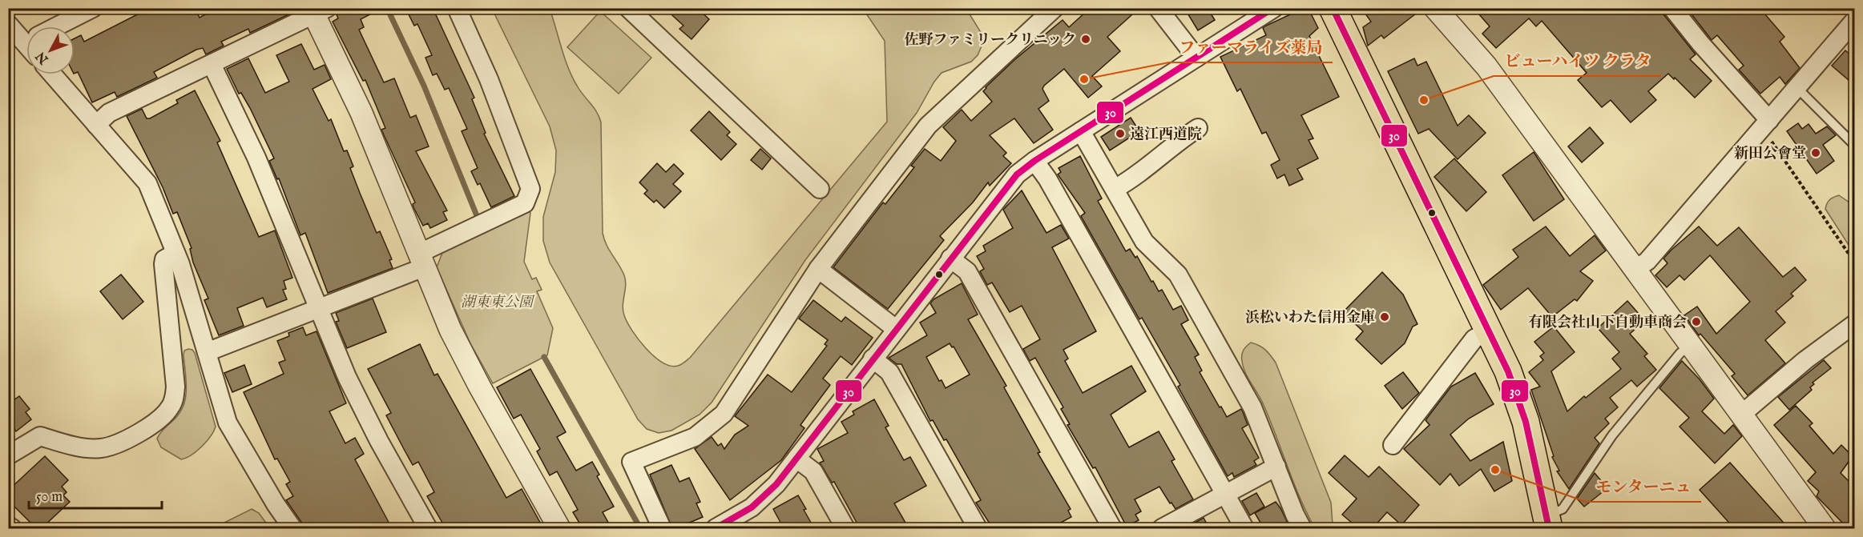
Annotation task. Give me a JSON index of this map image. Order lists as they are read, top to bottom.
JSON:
{
  "parks": ["湖東東公園"],
  "places": [
    "佐野ファミリークリニック",
    "ファーマライズ薬局",
    "ビューハイツ クラタ",
    "遠江西道院",
    "新田公會堂",
    "浜松いわた信用金庫",
    "有限会社山下自動車商会",
    "モンターニュ"
  ],
  "lines": ["transit line 30"],
  "scale_bar": "50 m",
  "north": "bottom left"
}
